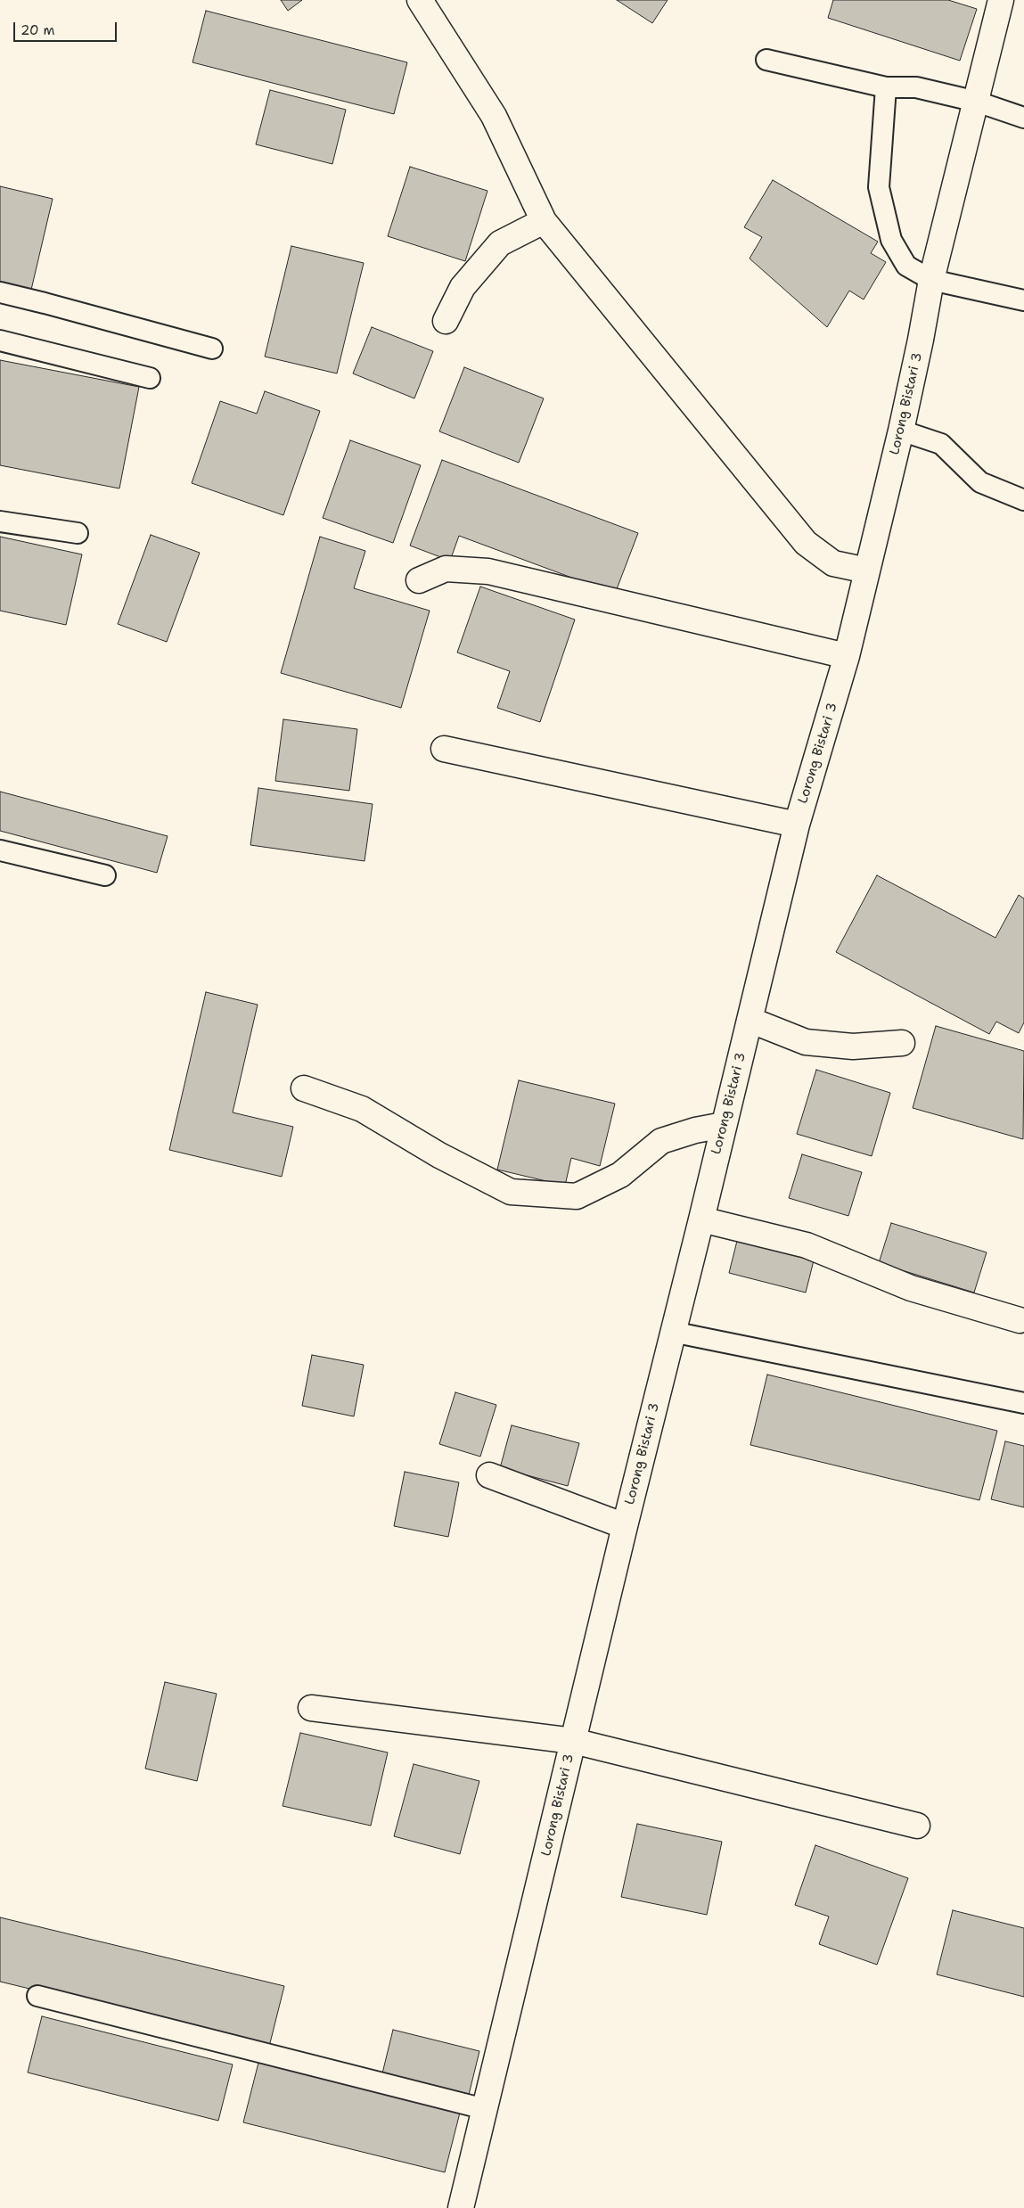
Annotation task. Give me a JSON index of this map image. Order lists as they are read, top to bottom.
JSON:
{
  "streets": {
    "street": ["Lorong Bistari 3"]
  },
  "scale_bar": "20 m"
}
